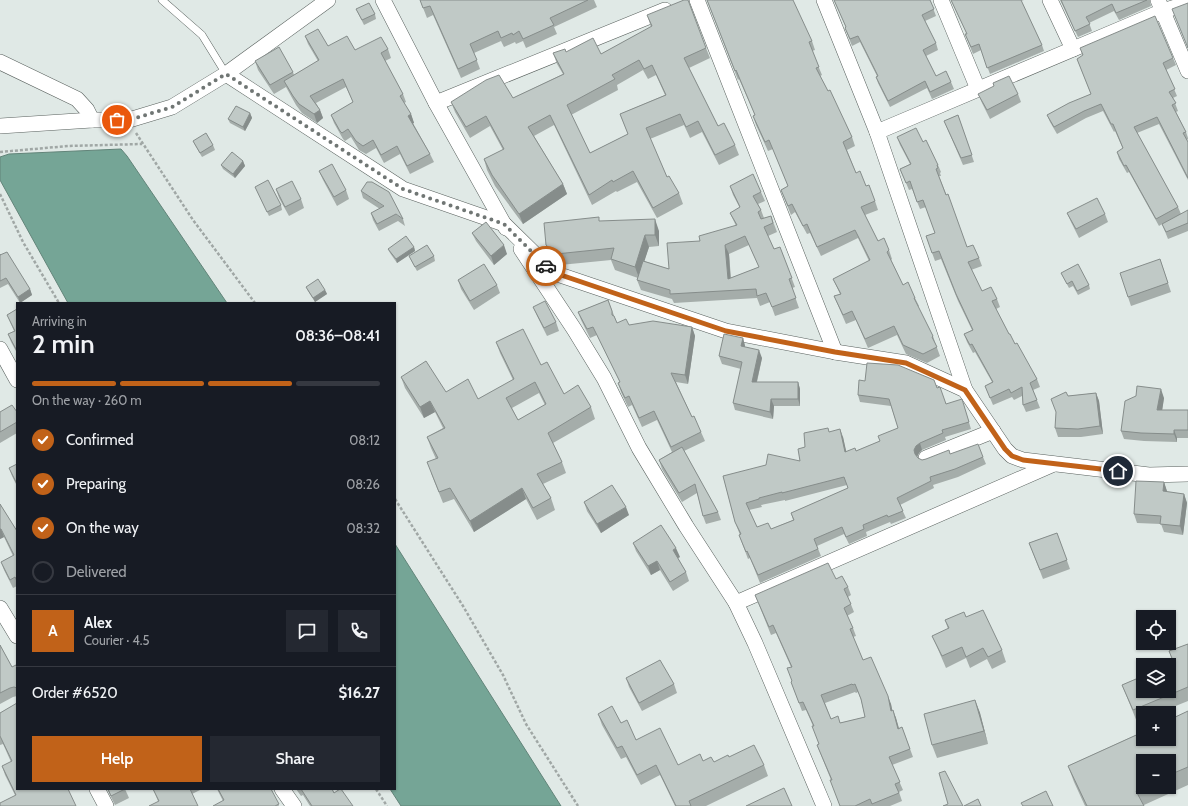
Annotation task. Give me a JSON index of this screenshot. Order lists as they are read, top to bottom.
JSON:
{
  "page": {
    "heading": ["2 min", "Arriving in", "08:36–08:41"],
    "panel": [
      "Alex",
      "Courier · 4.5",
      "Order #6520",
      "$16.27"
    ],
    "bar": "On the way · 260 m",
    "list": [
      ["Confirmed", "08:12"],
      ["Preparing", "08:26"],
      ["On the way", "08:32"],
      "Delivered"
    ],
    "map_buttons": ["+", "−"],
    "round": "A",
    "buttons": ["Help", "Share"]
  }
}
